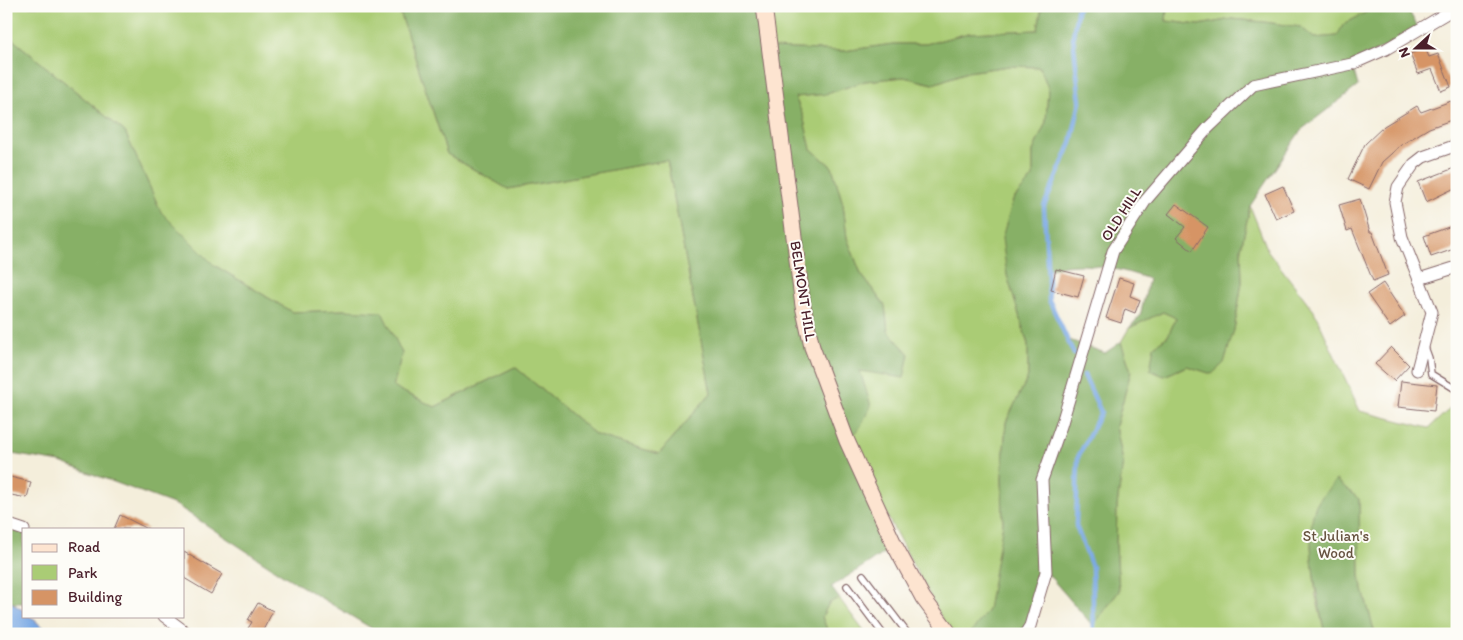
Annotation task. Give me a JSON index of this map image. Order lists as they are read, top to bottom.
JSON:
{
  "streets": {
    "main road": ["BELMONT HILL"],
    "street": ["OLD HILL"]
  },
  "parks": ["St Julian's Wood"],
  "legend": ["Road", "Park", "Building"],
  "north": "left"
}
